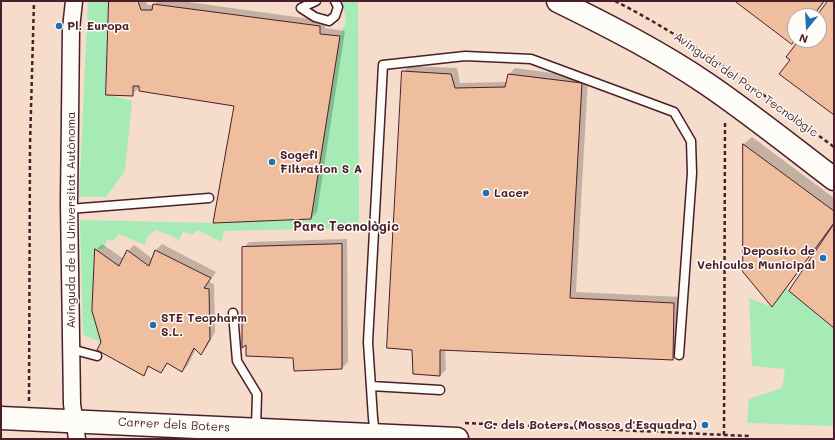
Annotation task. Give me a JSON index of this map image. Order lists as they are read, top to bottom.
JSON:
{
  "streets": {
    "street": ["Avinguda del Parc Tecnològic", "Avinguda de la Universitat Autònoma", "Carrer dels Boters"]
  },
  "crossings": [
    ["Avinguda de la Universitat Autònoma", "Carrer dels Boters"]
  ],
  "districts": ["Parc Tecnològic"],
  "places": [
    "Pl. Europa",
    "Sogefi Filtration S A",
    "Lacer",
    "Deposito de Vehiculos Municipal",
    "STE Tecpharm S.L.",
    "C. dels Boters (Mossos d'Esquadra)"
  ],
  "north": "bottom"
}
